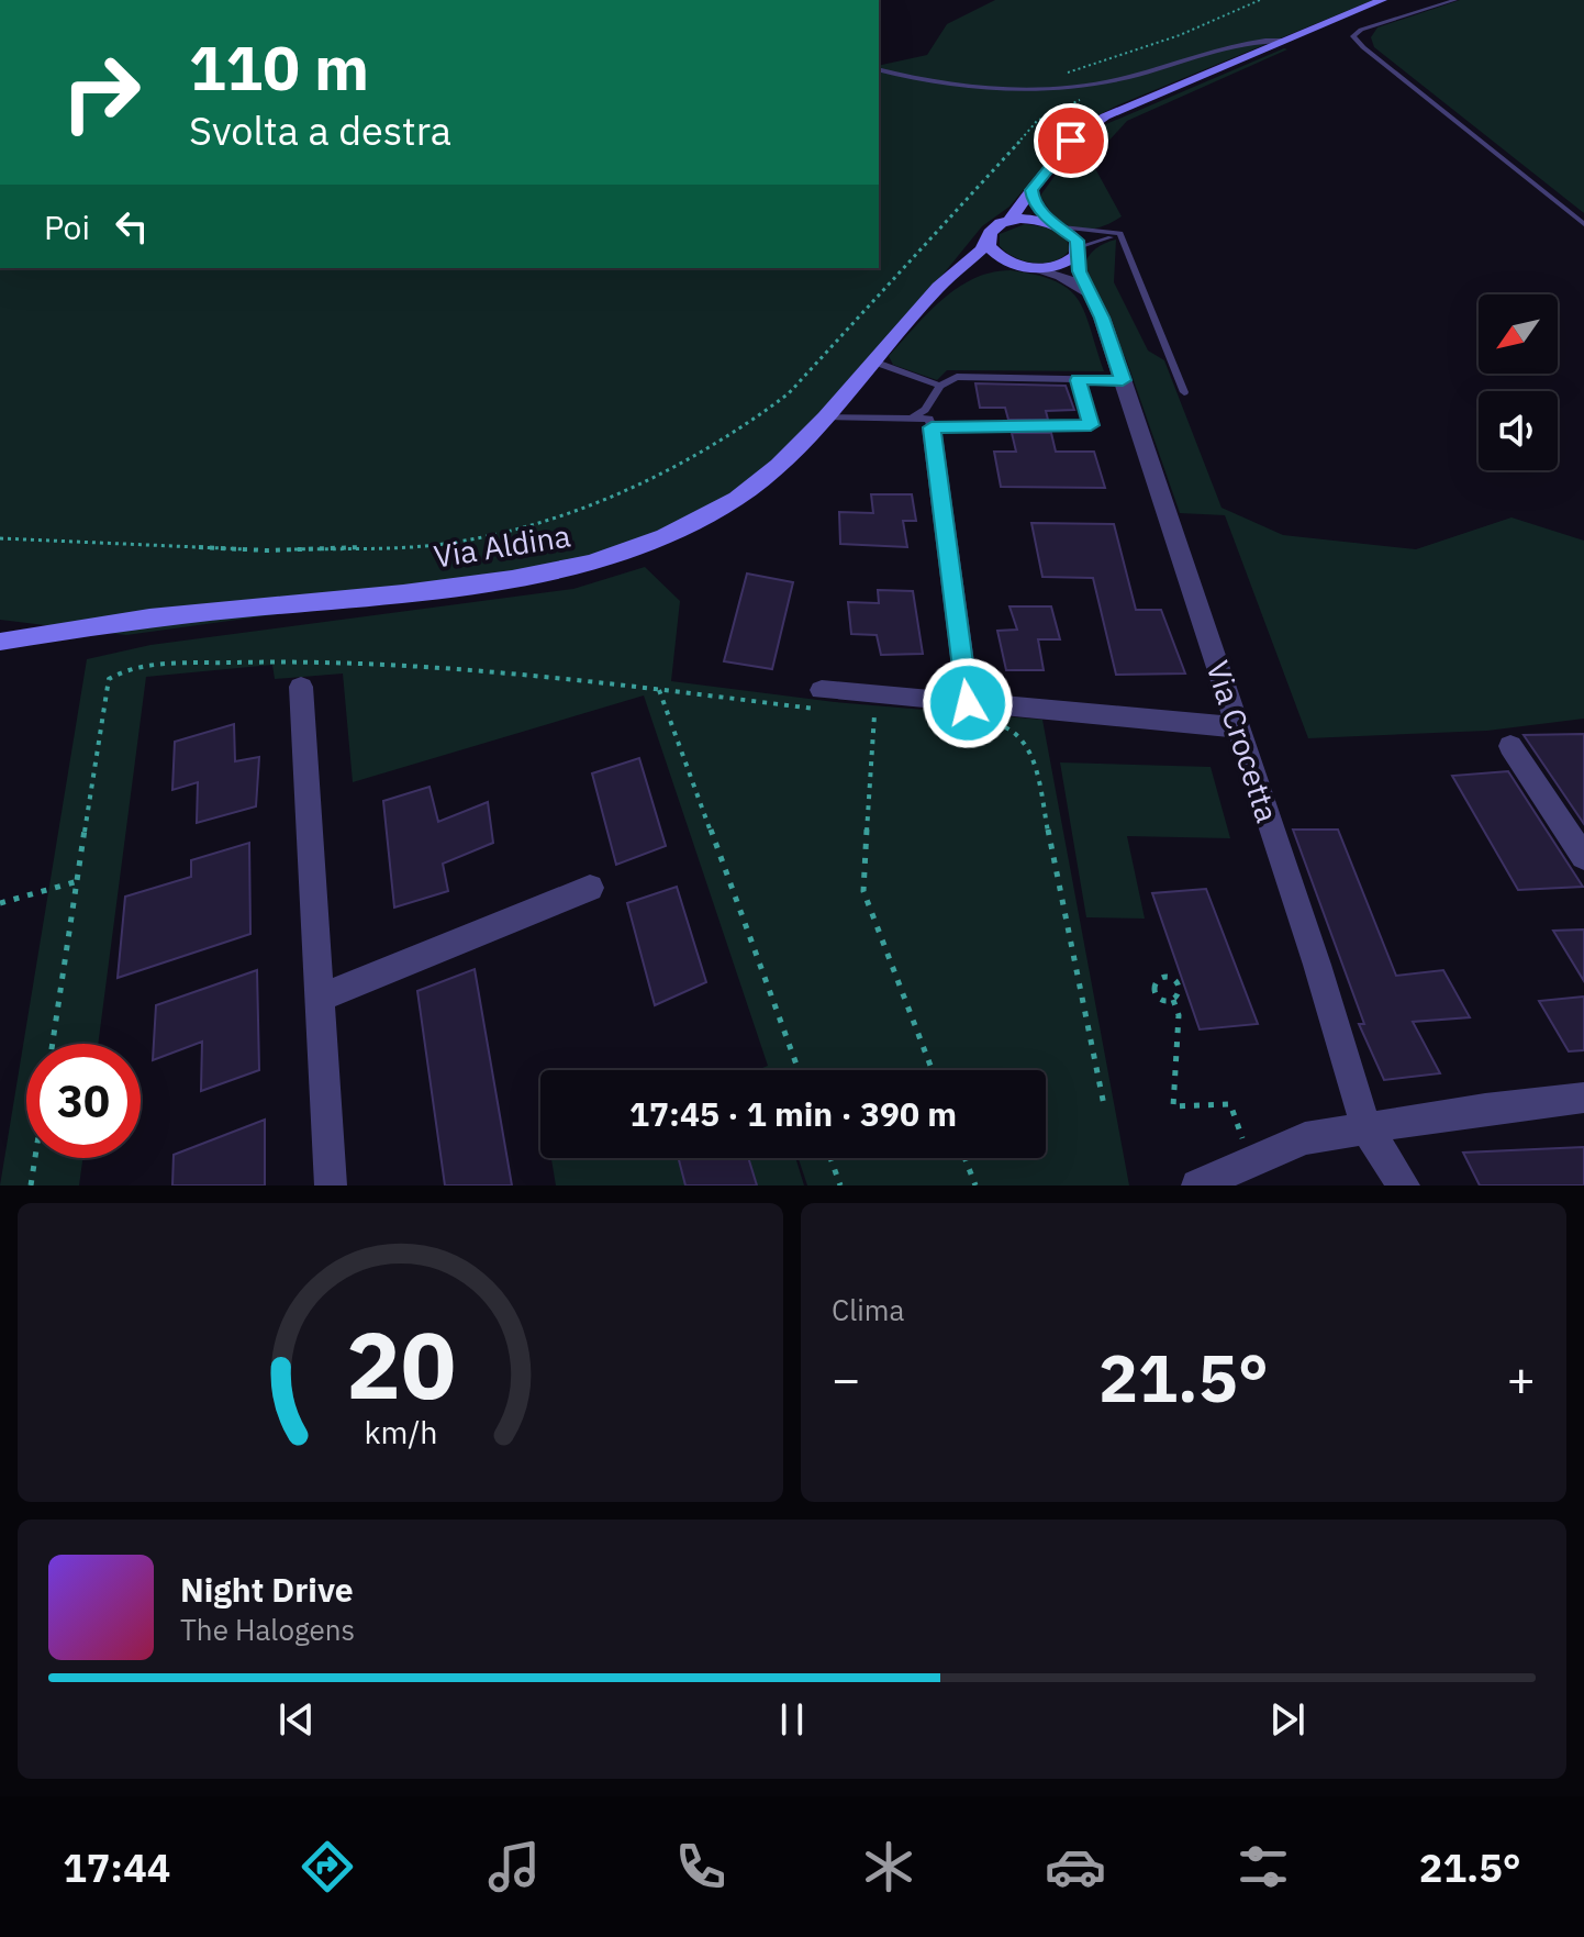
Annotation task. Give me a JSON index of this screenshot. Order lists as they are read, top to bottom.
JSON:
{
  "streets": {
    "street": ["Via Aldina", "Via Crocetta"]
  },
  "crossings": [
    ["Via Aldina", "Via Crocetta"]
  ],
  "north": "bottom left",
  "page": {
    "turn": ["110 m", "Svolta a destra"],
    "then": "Poi",
    "limit": "30",
    "trip": "17:45 · 1 min · 390 m",
    "tile": "Clima",
    "heat": ["−", "21.5°", "+"],
    "song": ["Night Drive", "The Halogens"],
    "tabs": ["17:44", "21.5°"],
    "gauge": ["20", "km/h"]
  }
}
